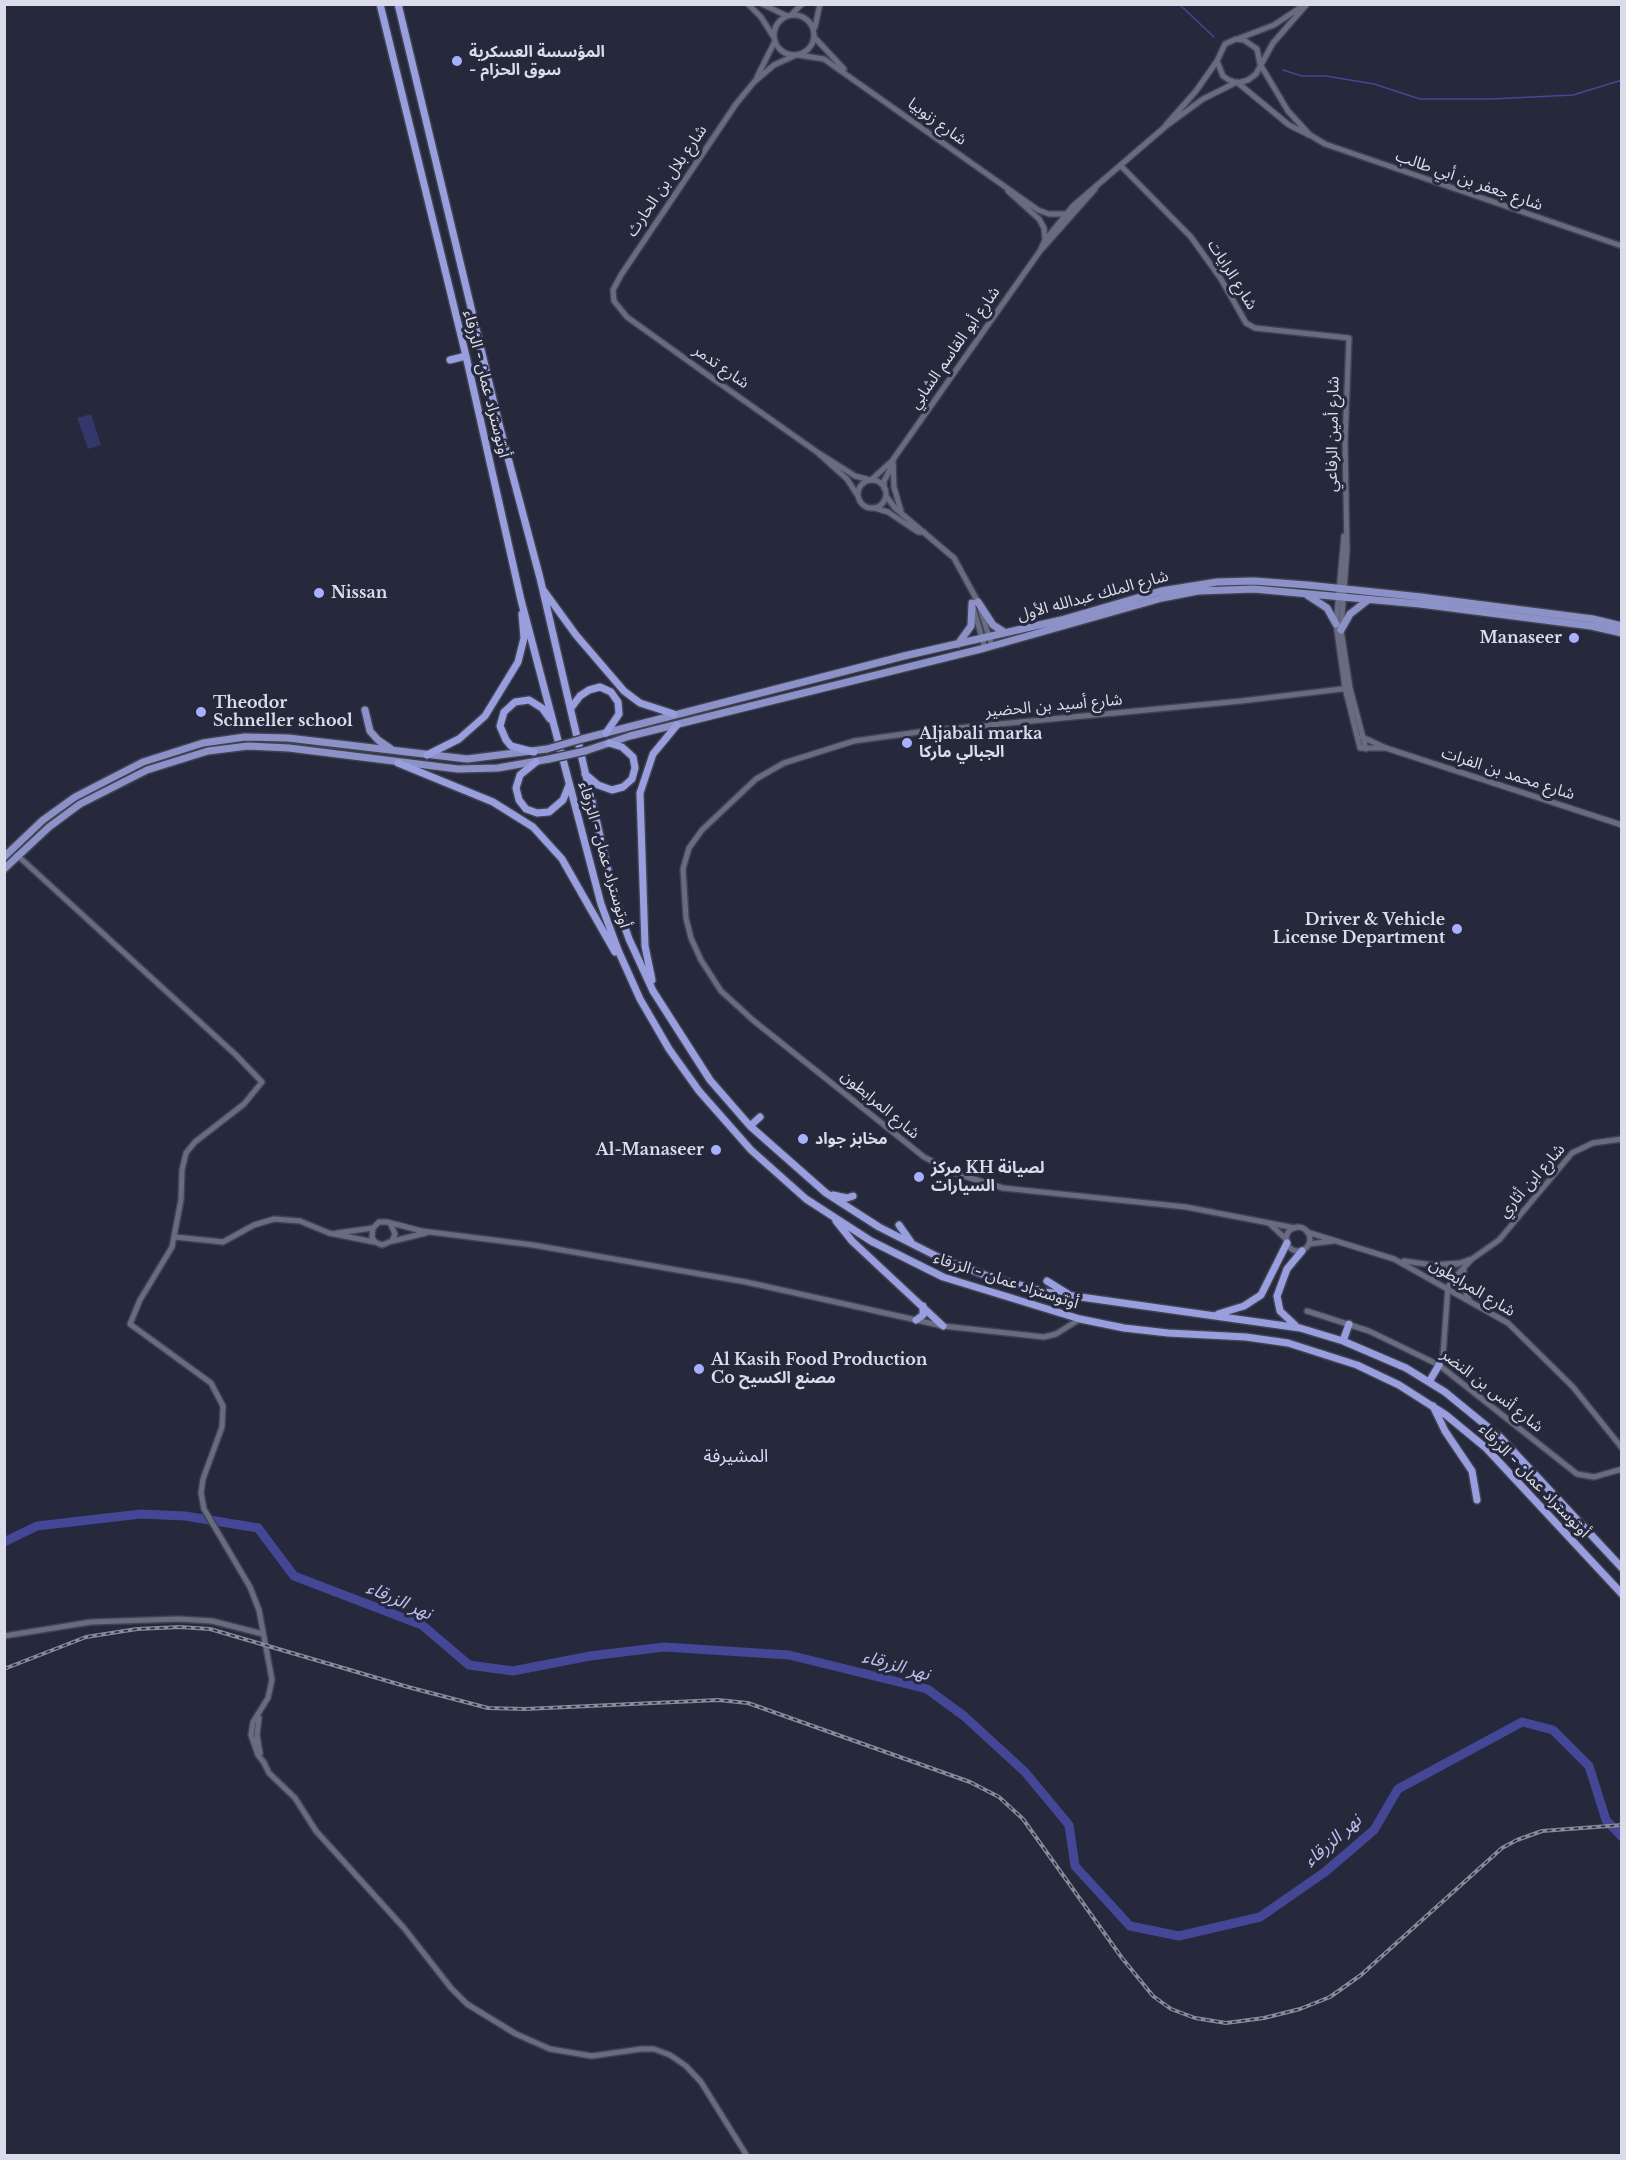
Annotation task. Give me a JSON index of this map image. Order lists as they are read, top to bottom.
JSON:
{
  "streets": {
    "highway": ["أوتوستراد عمان - الزرقاء"],
    "main road": ["شارع الملك عبدالله الأول"],
    "street": [
      "شارع زنوبيا",
      "شارع بلال بن الحارث",
      "شارع جعفر بن أبي طالب",
      "شارع الرايات",
      "شارع أبو القاسم الشابي",
      "شارع تدمر",
      "شارع أمين الرفاعي",
      "شارع أسيد بن الحضير",
      "شارع محمد بن الفرات",
      "شارع المرابطون",
      "شارع ابن أثاري",
      "شارع أنس بن النضر"
    ]
  },
  "crossings": [
    ["شارع زنوبيا", "شارع بلال بن الحارث"],
    ["شارع زنوبيا", "شارع أبو القاسم الشابي"],
    ["شارع بلال بن الحارث", "شارع تدمر"],
    ["شارع جعفر بن أبي طالب", "شارع أبو القاسم الشابي"],
    ["شارع الرايات", "شارع أبو القاسم الشابي"],
    ["شارع الرايات", "شارع أمين الرفاعي"],
    ["شارع أبو القاسم الشابي", "شارع تدمر"],
    ["شارع أمين الرفاعي", "شارع الملك عبدالله الأول"],
    ["شارع أمين الرفاعي", "شارع أسيد بن الحضير"],
    ["شارع أمين الرفاعي", "شارع محمد بن الفرات"],
    ["شارع أسيد بن الحضير", "شارع محمد بن الفرات"],
    ["شارع أسيد بن الحضير", "شارع المرابطون"],
    ["شارع المرابطون", "شارع ابن أثاري"]
  ],
  "districts": ["المشيرفة"],
  "water": ["نهر الزرقاء"],
  "places": [
    "المؤسسة العسكرية - سوق الحزام",
    "Nissan",
    "Manaseer",
    "Theodor Schneller school",
    "Aljabali marka الجبالي ماركا",
    "Driver & Vehicle License Department",
    "مخابز جواد",
    "Al-Manaseer",
    "مركز KH لصيانة السيارات",
    "Al Kasih Food Production Co مصنع الكسيح"
  ]
}
